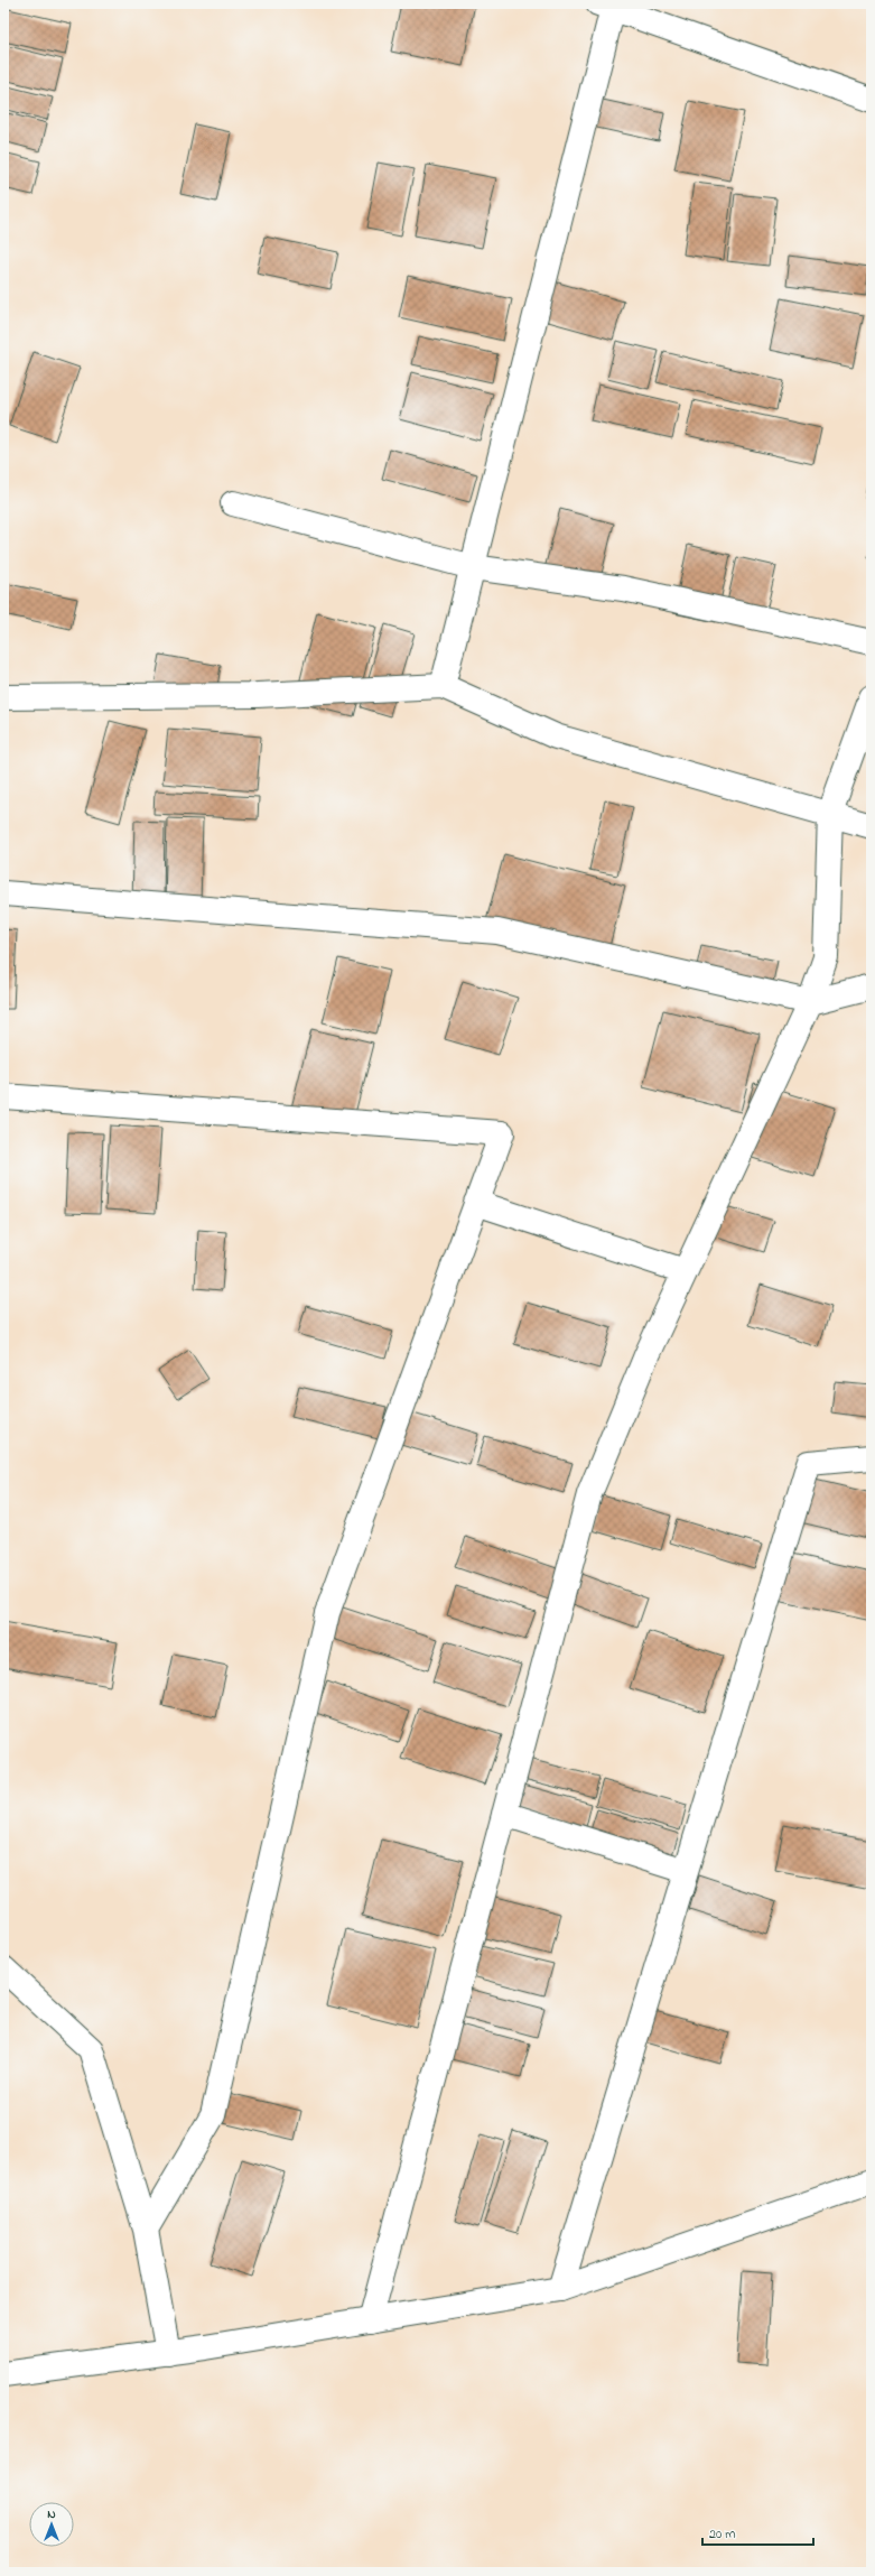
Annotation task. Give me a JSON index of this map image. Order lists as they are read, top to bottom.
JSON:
{
  "scale_bar": "20 m",
  "north": "top"
}
